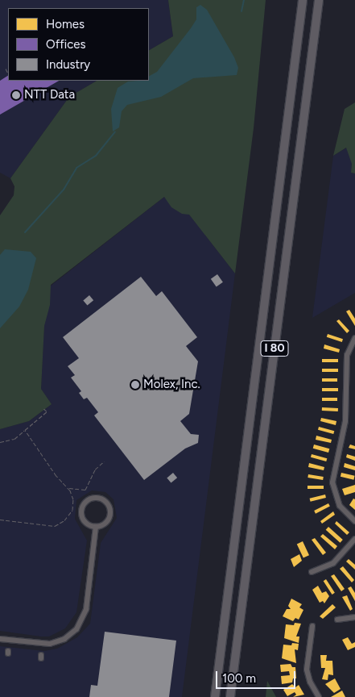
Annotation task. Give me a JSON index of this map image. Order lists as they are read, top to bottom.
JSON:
{
  "streets": {
    "highway": ["I 80"]
  },
  "places": ["NTT Data", "Molex, Inc."],
  "legend": ["Homes", "Offices", "Industry"],
  "scale_bar": "100 m"
}
